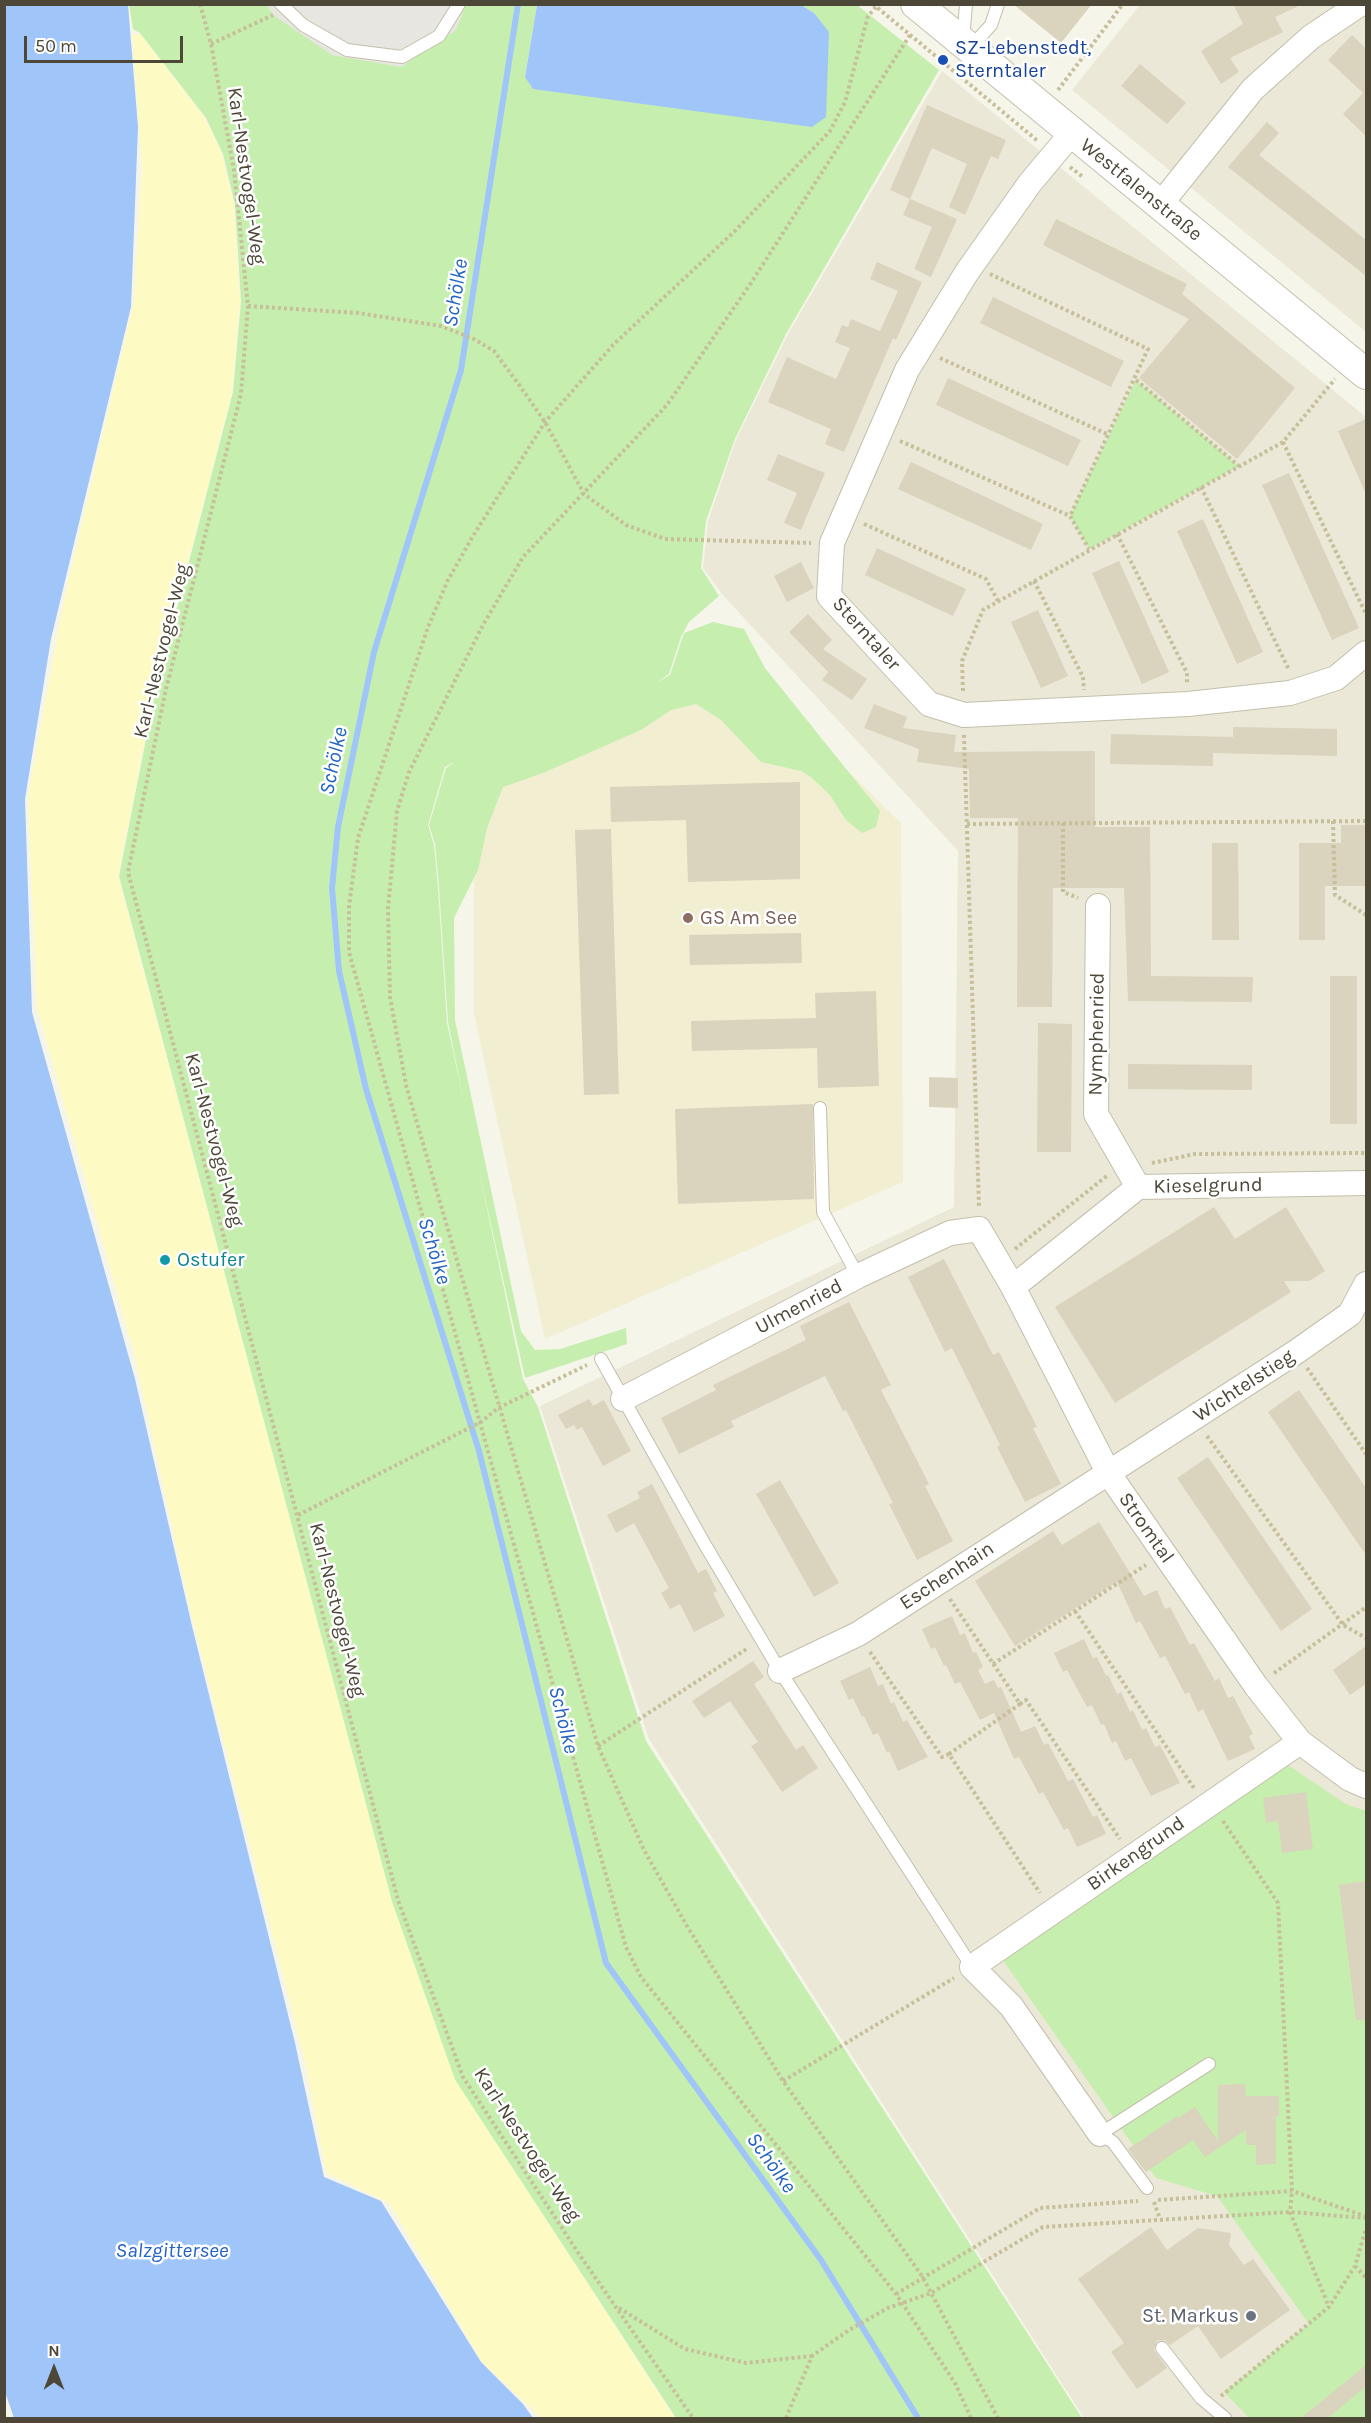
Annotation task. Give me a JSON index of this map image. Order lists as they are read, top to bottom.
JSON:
{
  "streets": {
    "street": [
      "Westfalenstraße",
      "Sterntaler",
      "Nymphenried",
      "Kieselgrund",
      "Ulmenried",
      "Wichtelstieg",
      "Stromtal",
      "Eschenhain",
      "Birkengrund"
    ],
    "path": ["Karl-Nestvogel-Weg"]
  },
  "crossings": [
    ["Westfalenstraße", "Sterntaler"],
    ["Nymphenried", "Kieselgrund"],
    ["Kieselgrund", "Stromtal"],
    ["Ulmenried", "Stromtal"],
    ["Wichtelstieg", "Stromtal"],
    ["Wichtelstieg", "Eschenhain"],
    ["Stromtal", "Eschenhain"],
    ["Stromtal", "Birkengrund"]
  ],
  "water": ["Schölke", "Salzgittersee"],
  "places": [
    "SZ-Lebenstedt, Sterntaler",
    "GS Am See",
    "Ostufer",
    "St. Markus"
  ],
  "scale_bar": "50 m",
  "north": "top"
}
